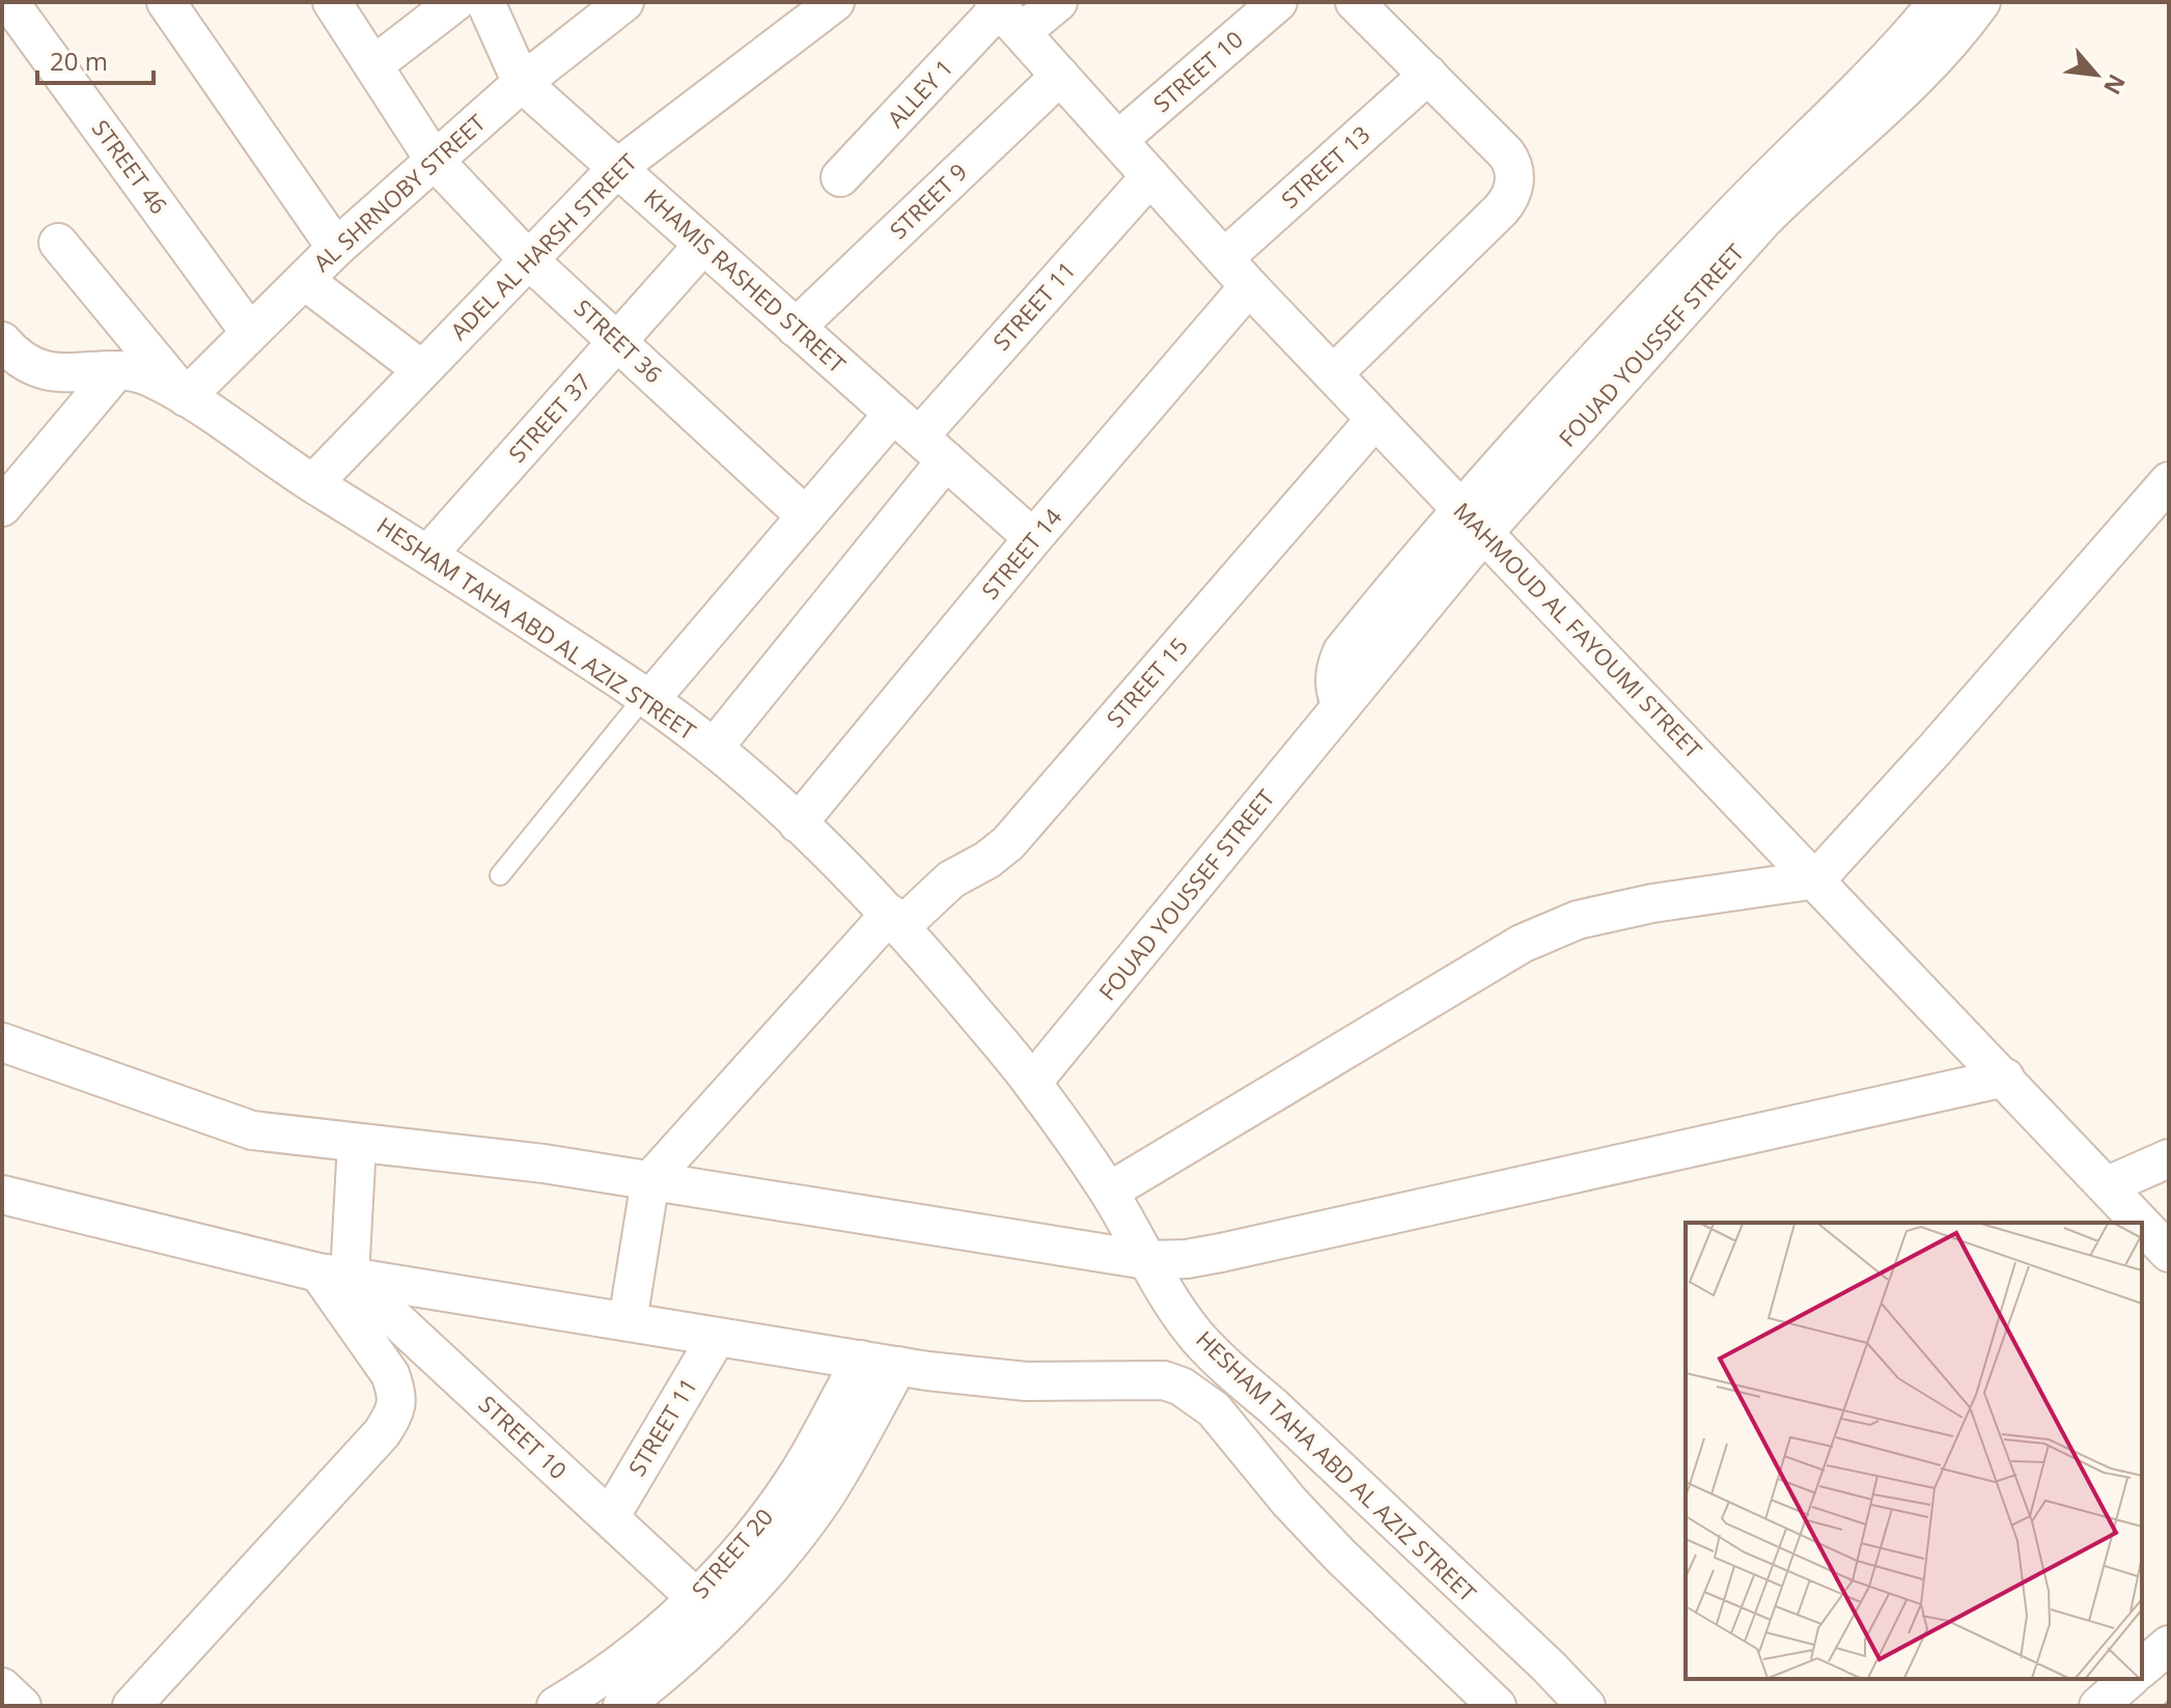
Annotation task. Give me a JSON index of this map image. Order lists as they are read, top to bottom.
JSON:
{
  "streets": {
    "street": [
      "STREET 10",
      "ALLEY 1",
      "STREET 46",
      "STREET 13",
      "AL SHRNOBY STREET",
      "STREET 9",
      "ADEL AL HARSH STREET",
      "KHAMIS RASHED STREET",
      "STREET 11",
      "STREET 36",
      "FOUAD YOUSSEF STREET",
      "STREET 37",
      "STREET 14",
      "HESHAM TAHA ABD AL AZIZ STREET",
      "MAHMOUD AL FAYOUMI STREET",
      "STREET 15",
      "STREET 20"
    ]
  },
  "crossings": [
    ["STREET 10", "STREET 11"],
    ["STREET 10", "MAHMOUD AL FAYOUMI STREET"],
    ["STREET 10", "STREET 20"],
    ["ALLEY 1", "MAHMOUD AL FAYOUMI STREET"],
    ["STREET 46", "AL SHRNOBY STREET"],
    ["STREET 13", "MAHMOUD AL FAYOUMI STREET"],
    ["AL SHRNOBY STREET", "KHAMIS RASHED STREET"],
    ["AL SHRNOBY STREET", "STREET 36"],
    ["AL SHRNOBY STREET", "HESHAM TAHA ABD AL AZIZ STREET"],
    ["STREET 9", "KHAMIS RASHED STREET"],
    ["STREET 9", "MAHMOUD AL FAYOUMI STREET"],
    ["ADEL AL HARSH STREET", "KHAMIS RASHED STREET"],
    ["ADEL AL HARSH STREET", "STREET 36"],
    ["ADEL AL HARSH STREET", "HESHAM TAHA ABD AL AZIZ STREET"],
    ["KHAMIS RASHED STREET", "STREET 11"],
    ["KHAMIS RASHED STREET", "STREET 37"],
    ["KHAMIS RASHED STREET", "STREET 14"],
    ["STREET 11", "MAHMOUD AL FAYOUMI STREET"],
    ["STREET 36", "STREET 37"],
    ["FOUAD YOUSSEF STREET", "HESHAM TAHA ABD AL AZIZ STREET"],
    ["FOUAD YOUSSEF STREET", "MAHMOUD AL FAYOUMI STREET"],
    ["STREET 37", "HESHAM TAHA ABD AL AZIZ STREET"],
    ["STREET 14", "HESHAM TAHA ABD AL AZIZ STREET"],
    ["STREET 14", "MAHMOUD AL FAYOUMI STREET"],
    ["HESHAM TAHA ABD AL AZIZ STREET", "STREET 15"],
    ["MAHMOUD AL FAYOUMI STREET", "STREET 15"]
  ],
  "scale_bar": "20 m",
  "north": "bottom right"
}
